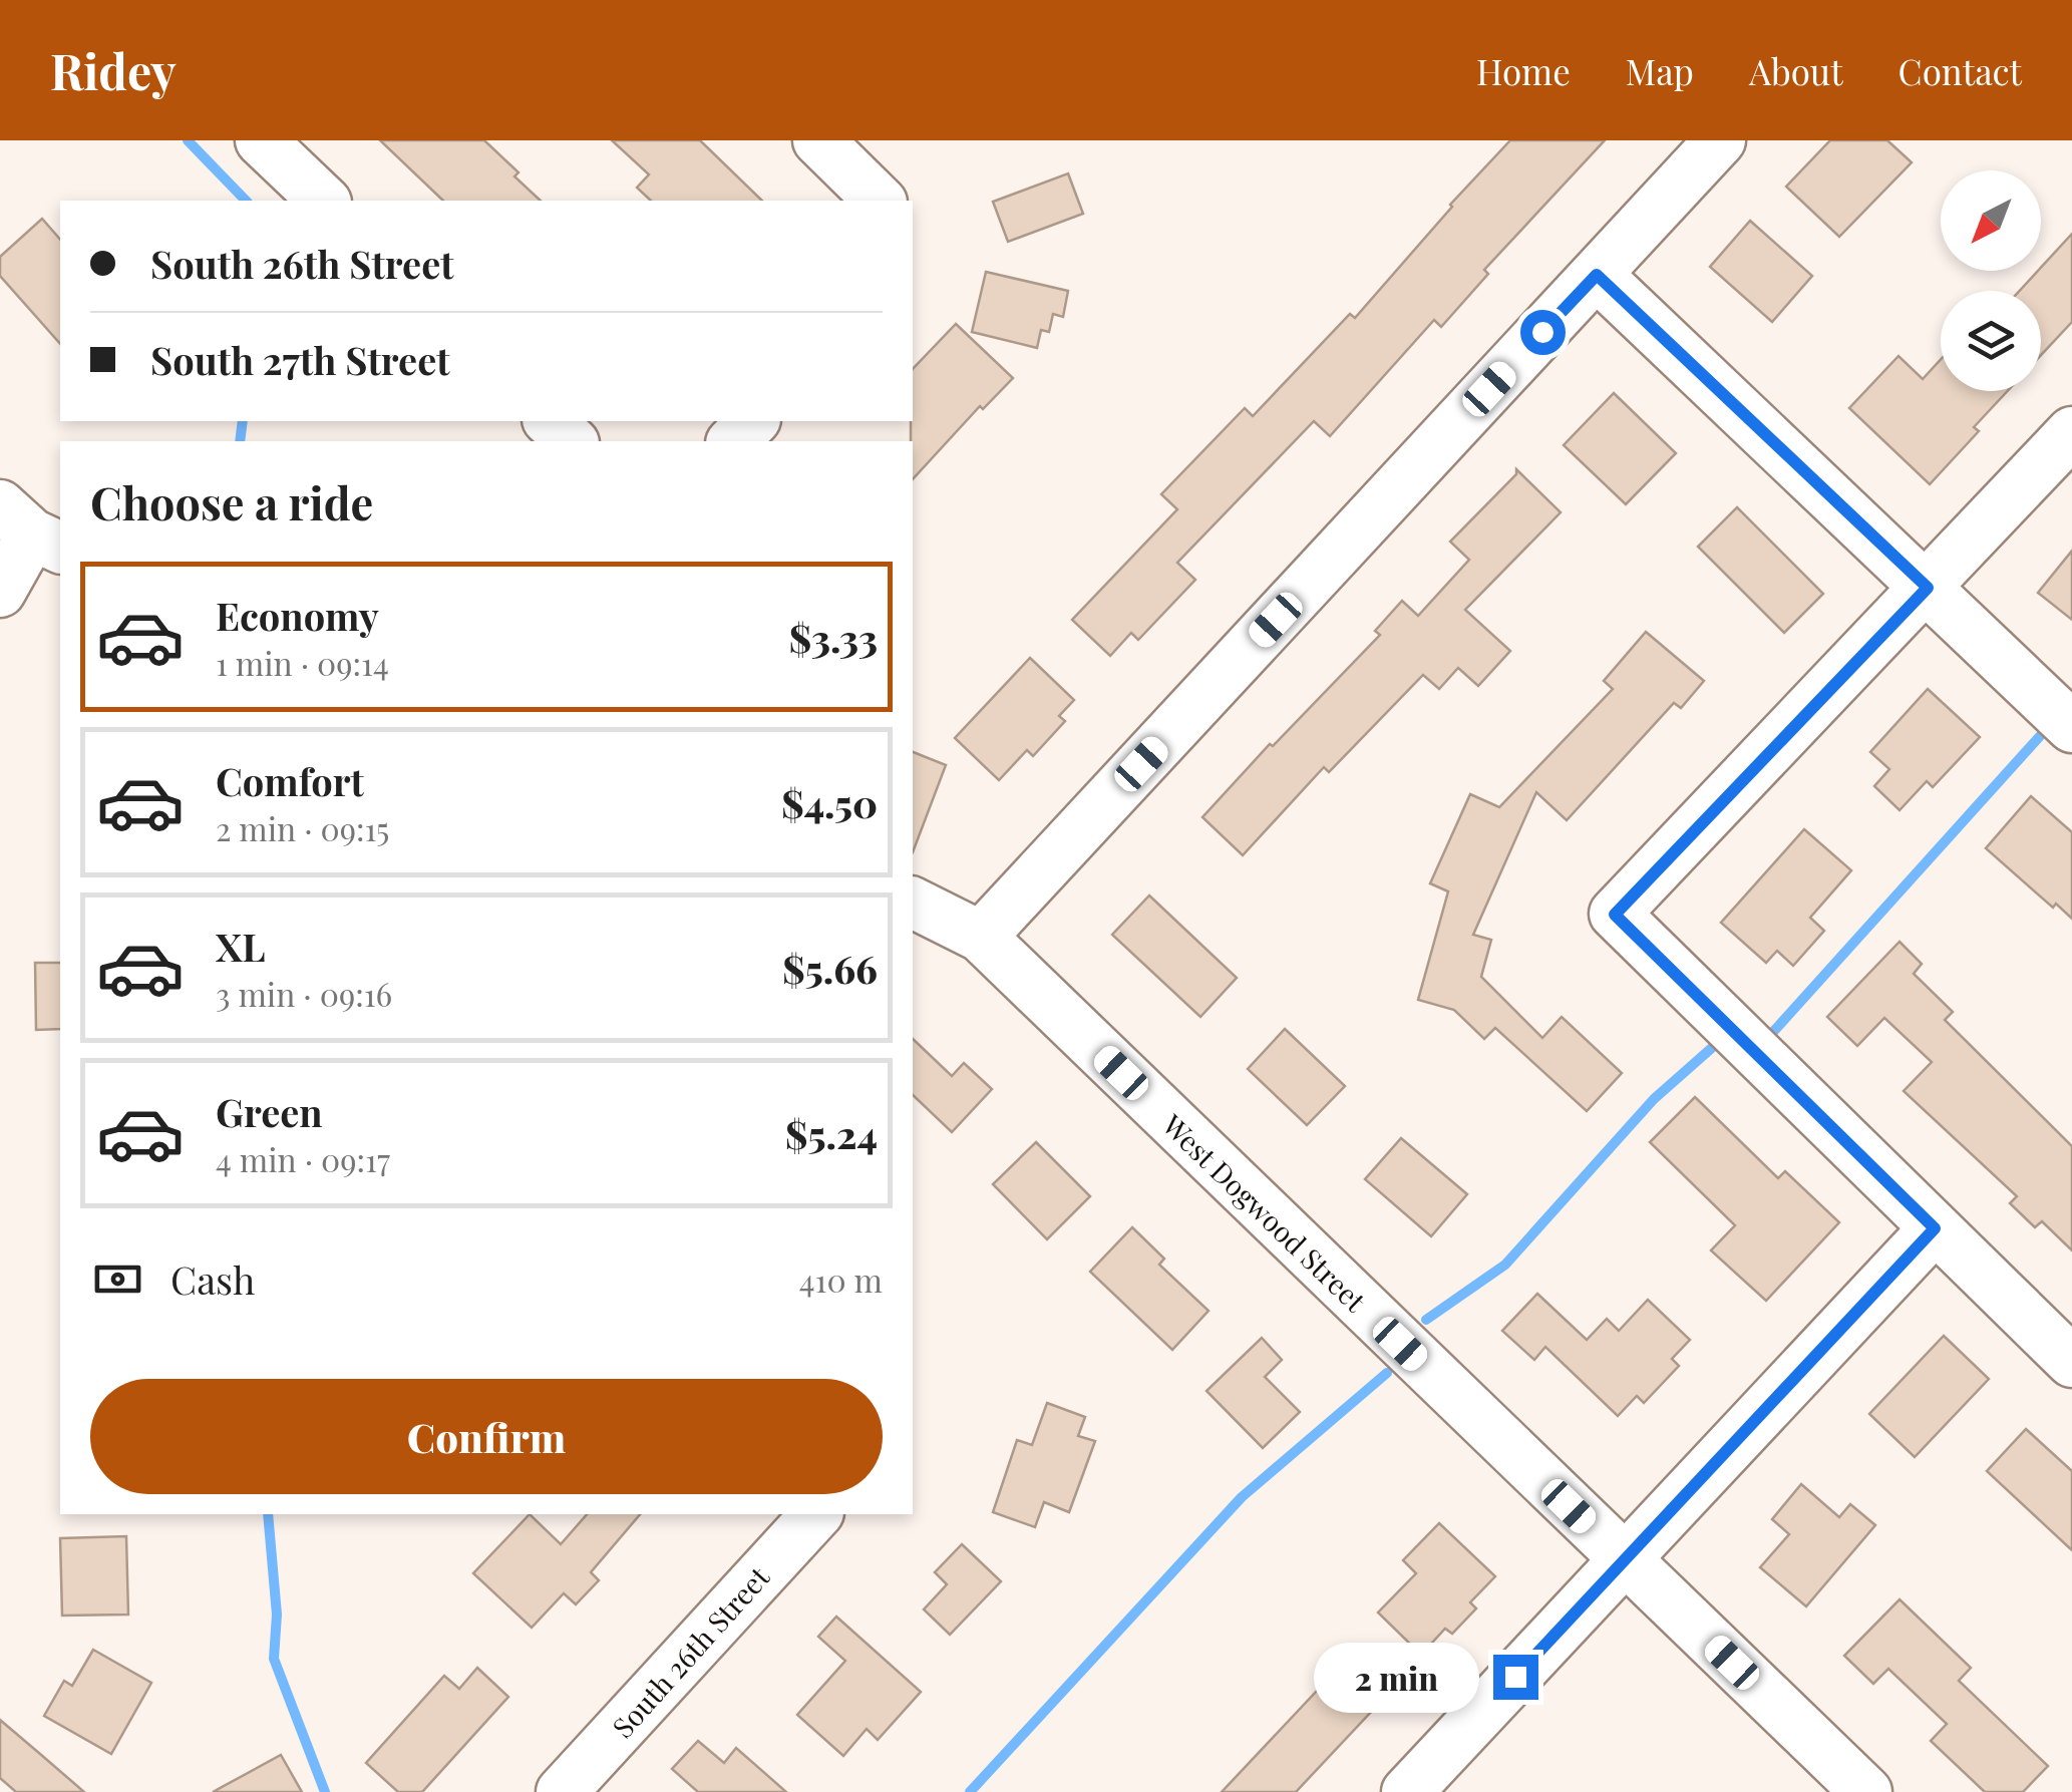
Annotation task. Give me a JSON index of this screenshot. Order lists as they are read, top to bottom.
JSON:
{
  "streets": {
    "street": ["West Dogwood Street", "South 26th Street"]
  },
  "north": "bottom left",
  "page": {
    "header": "Ridey",
    "nav": [
      "Home",
      "Map",
      "About",
      "Contact"
    ],
    "banner": ["South 26th Street", "South 27th Street"],
    "heading": "Choose a ride",
    "list": [
      {
        "name": "Economy",
        "note": "1 min · 09:14",
        "value": "$3.33"
      },
      {
        "name": "Comfort",
        "note": "2 min · 09:15",
        "value": "$4.50"
      },
      {
        "name": "XL",
        "note": "3 min · 09:16",
        "value": "$5.66"
      },
      {
        "name": "Green",
        "note": "4 min · 09:17",
        "value": "$5.24"
      }
    ],
    "pay": ["Cash", "410 m"],
    "buttons": "Confirm",
    "bubble": "2 min"
  }
}
